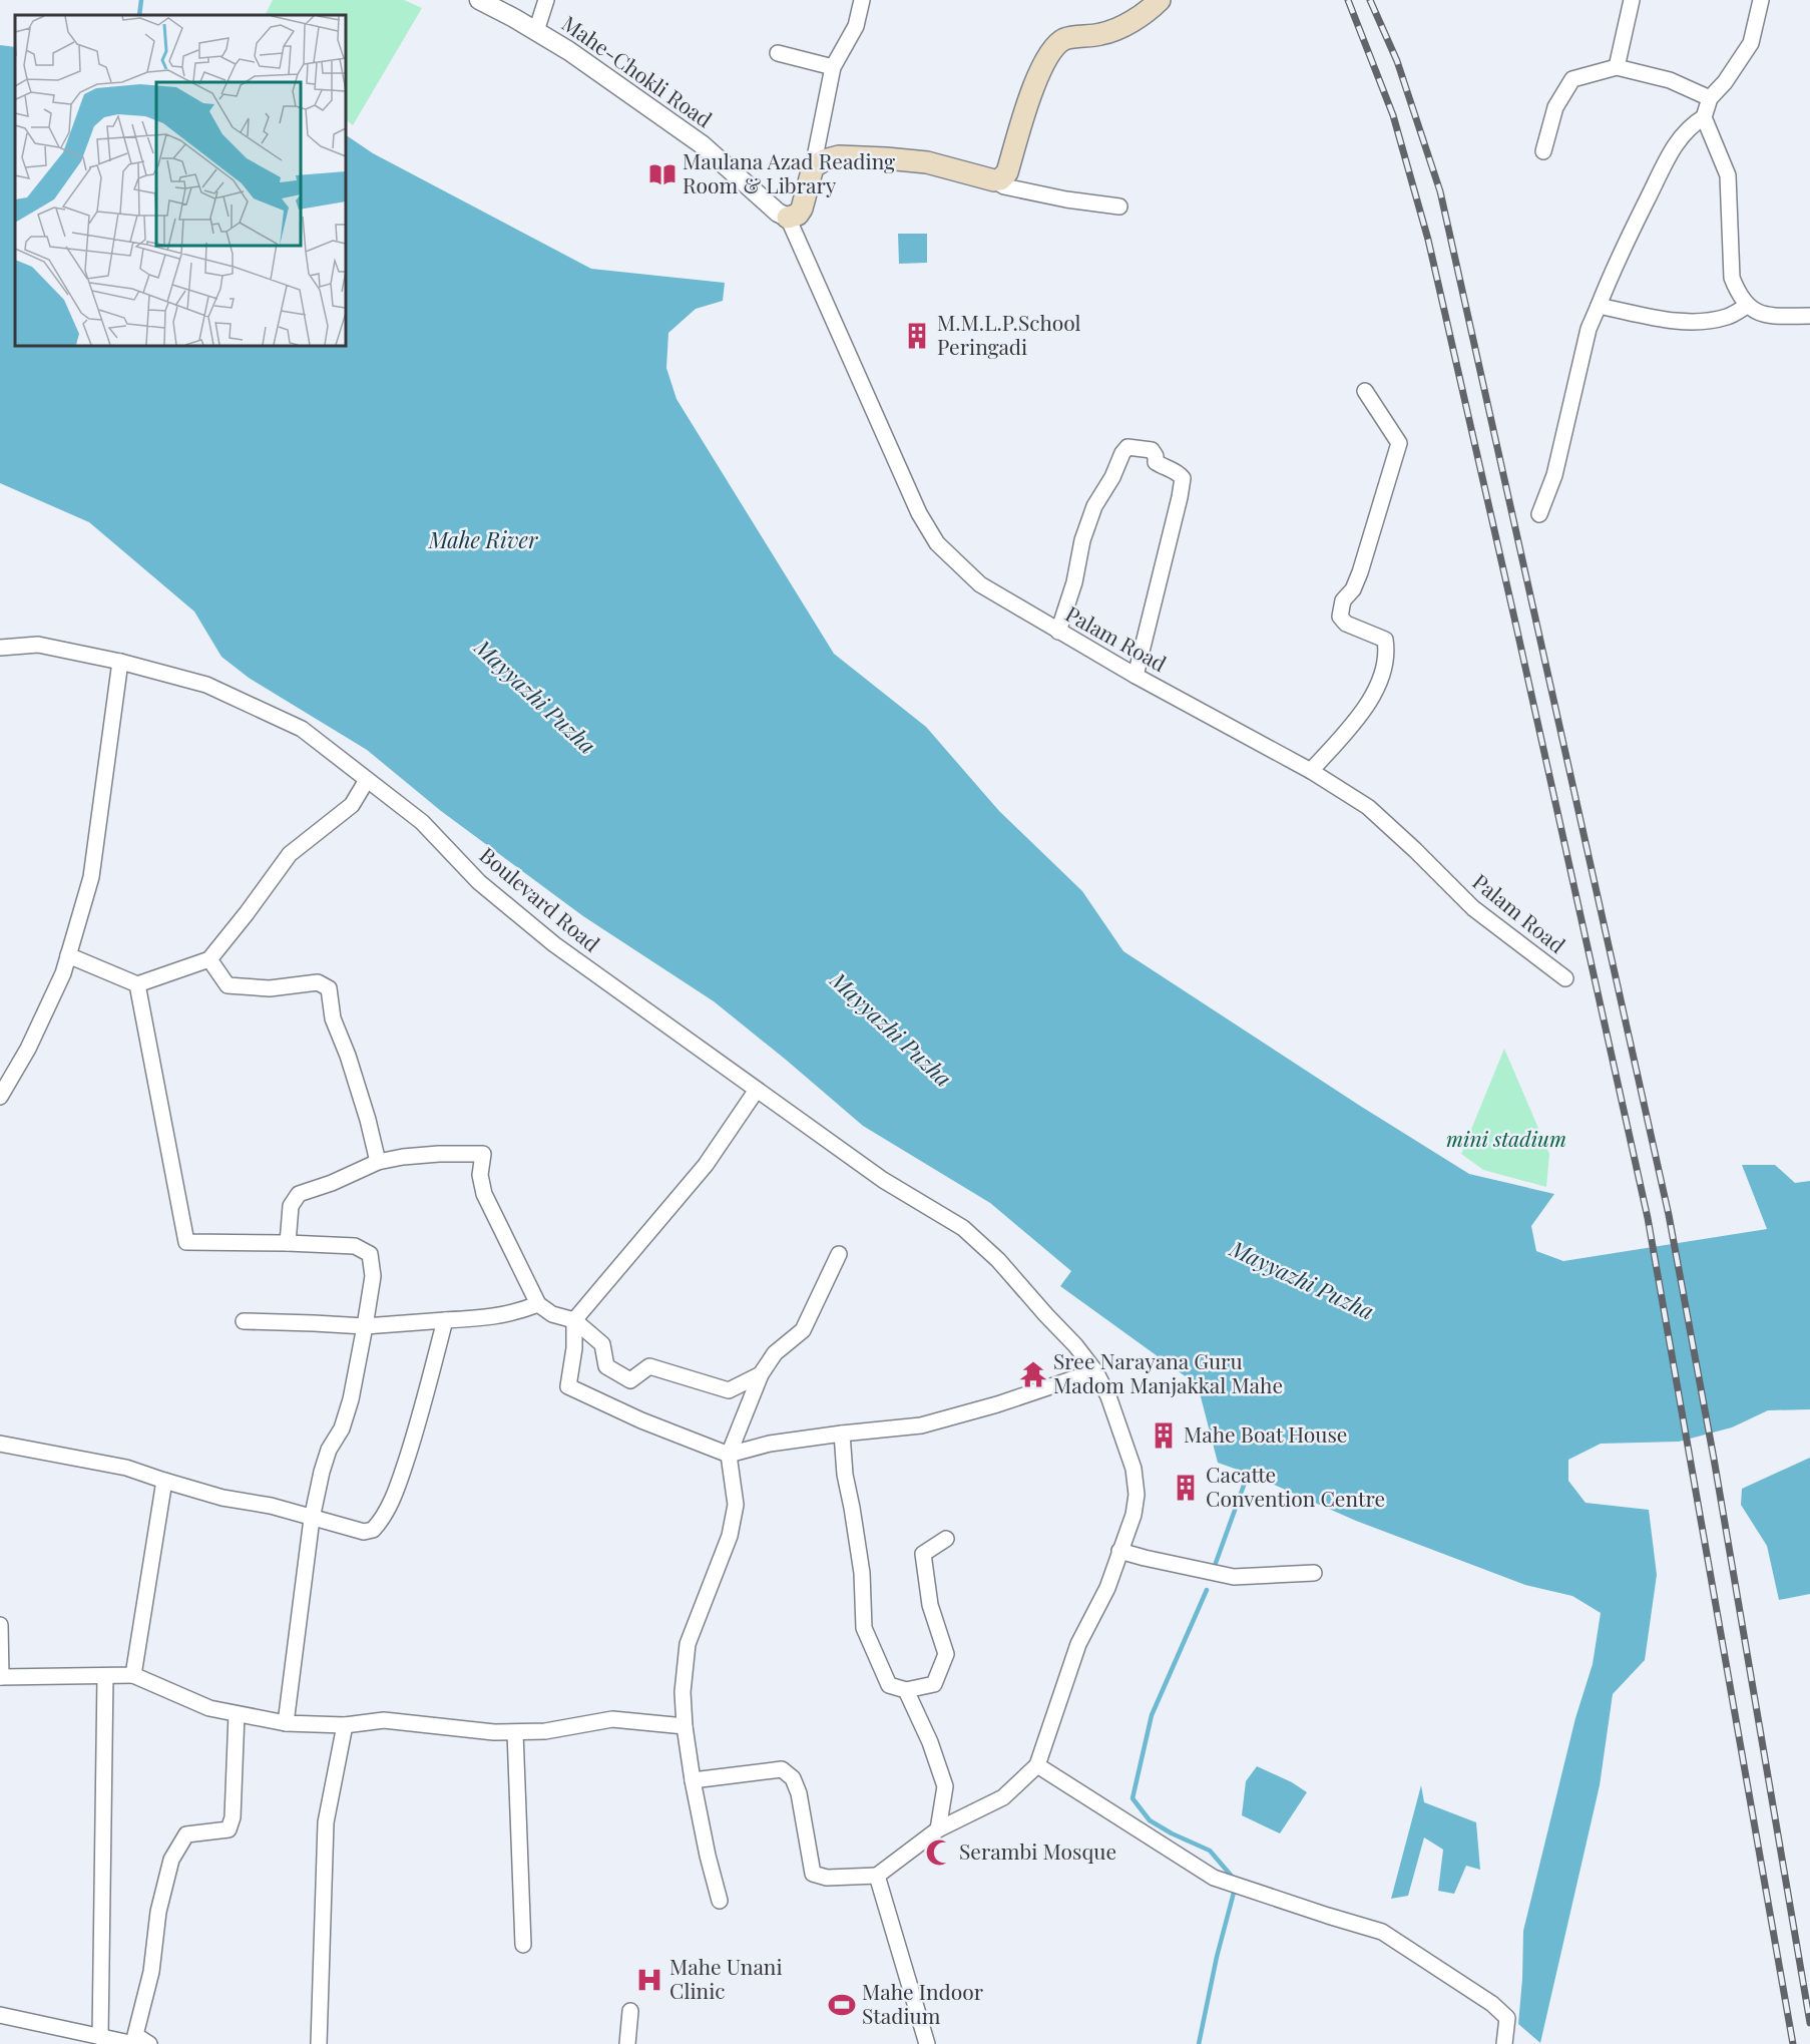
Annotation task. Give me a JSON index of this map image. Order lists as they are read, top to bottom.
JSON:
{
  "streets": {
    "street": ["Mahe-Chokli Road", "Palam Road", "Boulevard Road"]
  },
  "crossings": [
    ["Mahe-Chokli Road", "Palam Road"]
  ],
  "water": ["Mahe River", "Mayyazhi Puzha"],
  "parks": ["mini stadium"],
  "places": {
    "library": ["Maulana Azad Reading Room & Library"],
    "building": ["M.M.L.P.School Peringadi", "Mahe Boat House", "Cacatte Convention Centre"],
    "temple": ["Sree Narayana Guru Madom Manjakkal Mahe"],
    "mosque": ["Serambi Mosque"],
    "hospital": ["Mahe Unani Clinic"],
    "sports": ["Mahe Indoor Stadium"]
  }
}
